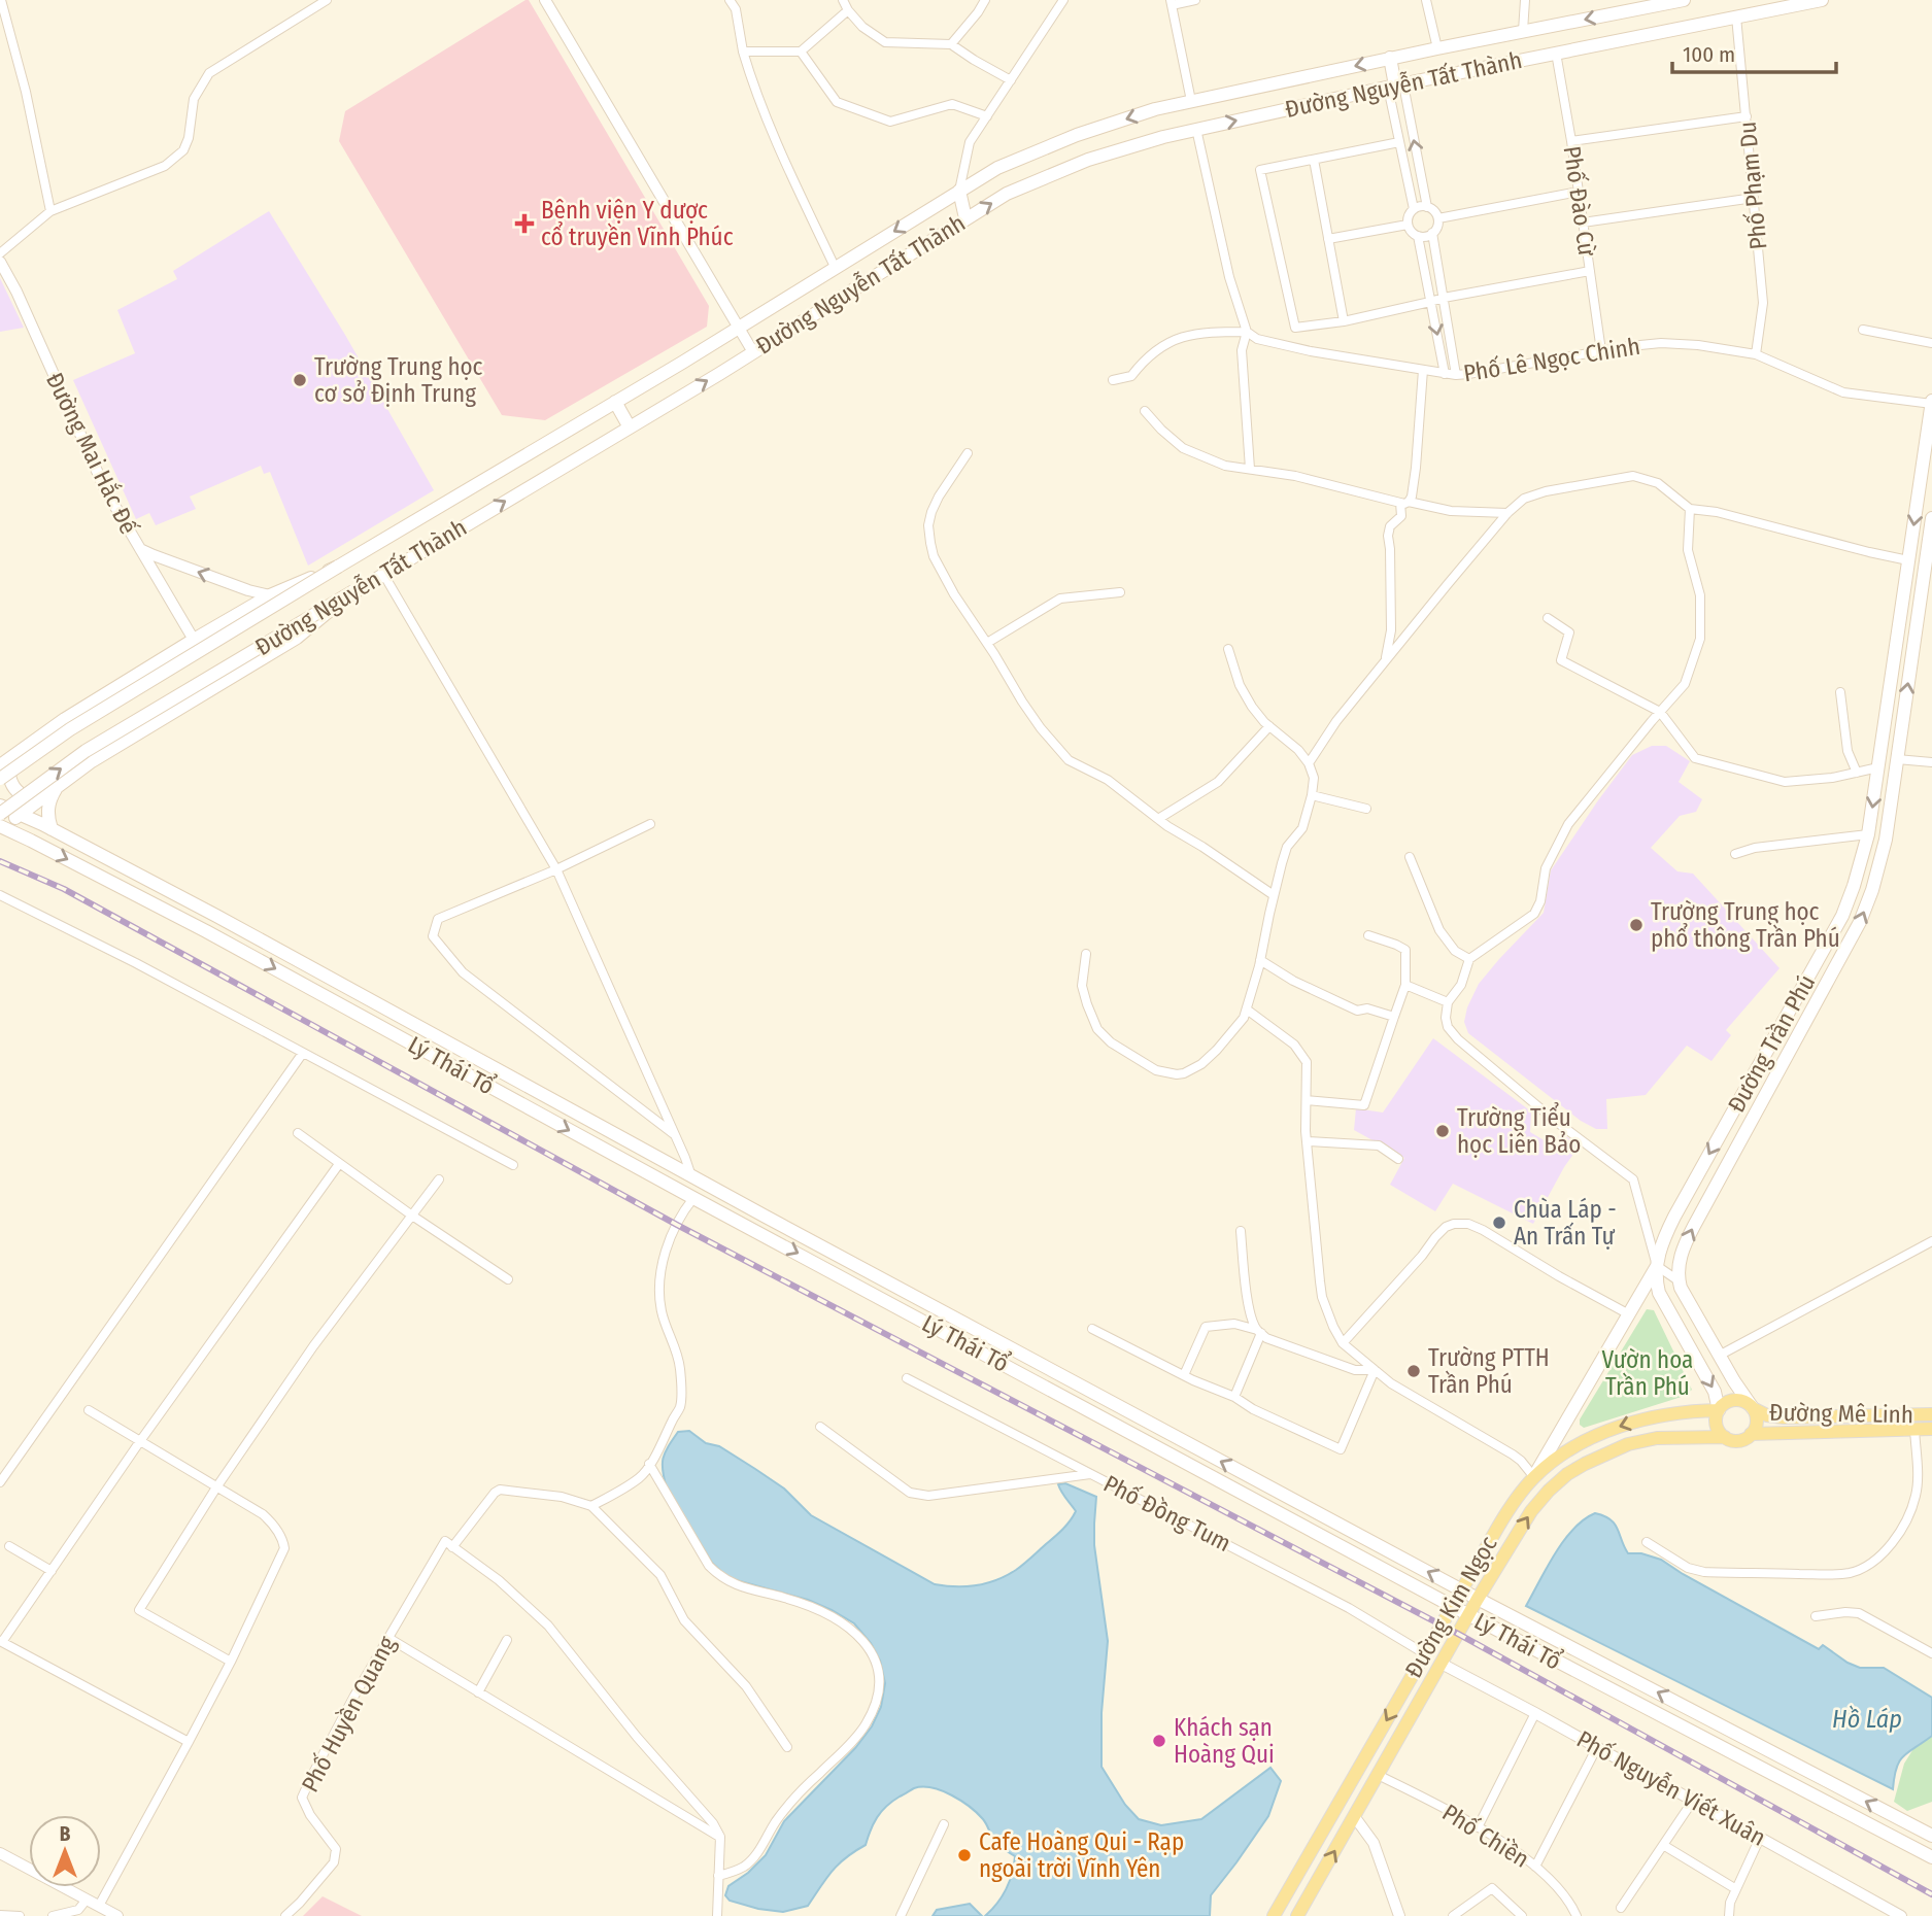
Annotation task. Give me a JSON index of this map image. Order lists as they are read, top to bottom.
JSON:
{
  "streets": {
    "main road": [
      "Đường Nguyễn Tất Thành",
      "Đường Trần Phú",
      "Lý Thái Tổ",
      "Đường Mê Linh",
      "Đường Kim Ngọc"
    ],
    "street": [
      "Phố Phạm Du",
      "Phố Đào Cừ",
      "Phố Lê Ngọc Chinh",
      "Đường Mai Hắc Đế",
      "Phố Đồng Tum",
      "Phố Huyền Quang",
      "Phố Nguyễn Viết Xuân",
      "Phố Chiền"
    ]
  },
  "crossings": [
    ["Đường Nguyễn Tất Thành", "Phố Phạm Du"],
    ["Đường Nguyễn Tất Thành", "Phố Đào Cừ"],
    ["Phố Phạm Du", "Phố Lê Ngọc Chinh"],
    ["Phố Đào Cừ", "Phố Lê Ngọc Chinh"],
    ["Phố Lê Ngọc Chinh", "Đường Trần Phú"],
    ["Đường Trần Phú", "Đường Mê Linh"],
    ["Đường Trần Phú", "Đường Kim Ngọc"],
    ["Lý Thái Tổ", "Đường Kim Ngọc"],
    ["Đường Mê Linh", "Đường Kim Ngọc"],
    ["Phố Đồng Tum", "Đường Kim Ngọc"],
    ["Đường Kim Ngọc", "Phố Nguyễn Viết Xuân"],
    ["Đường Kim Ngọc", "Phố Chiền"]
  ],
  "water": ["Hồ Láp"],
  "parks": ["Vườn hoa Trần Phú"],
  "places": {
    "health": ["Bệnh viện Y dược cổ truyền Vĩnh Phúc"],
    "other": [
      "Trường Trung học cơ sở Định Trung",
      "Trường Trung học phổ thông Trần Phú",
      "Trường Tiểu học Liên Bảo",
      "Chùa Láp - An Trấn Tự",
      "Trường PTTH Trần Phú",
      "Khách sạn Hoàng Qui",
      "Cafe Hoàng Qui - Rạp ngoài trời Vĩnh Yên"
    ]
  },
  "scale_bar": "100 m",
  "north": "top"
}
